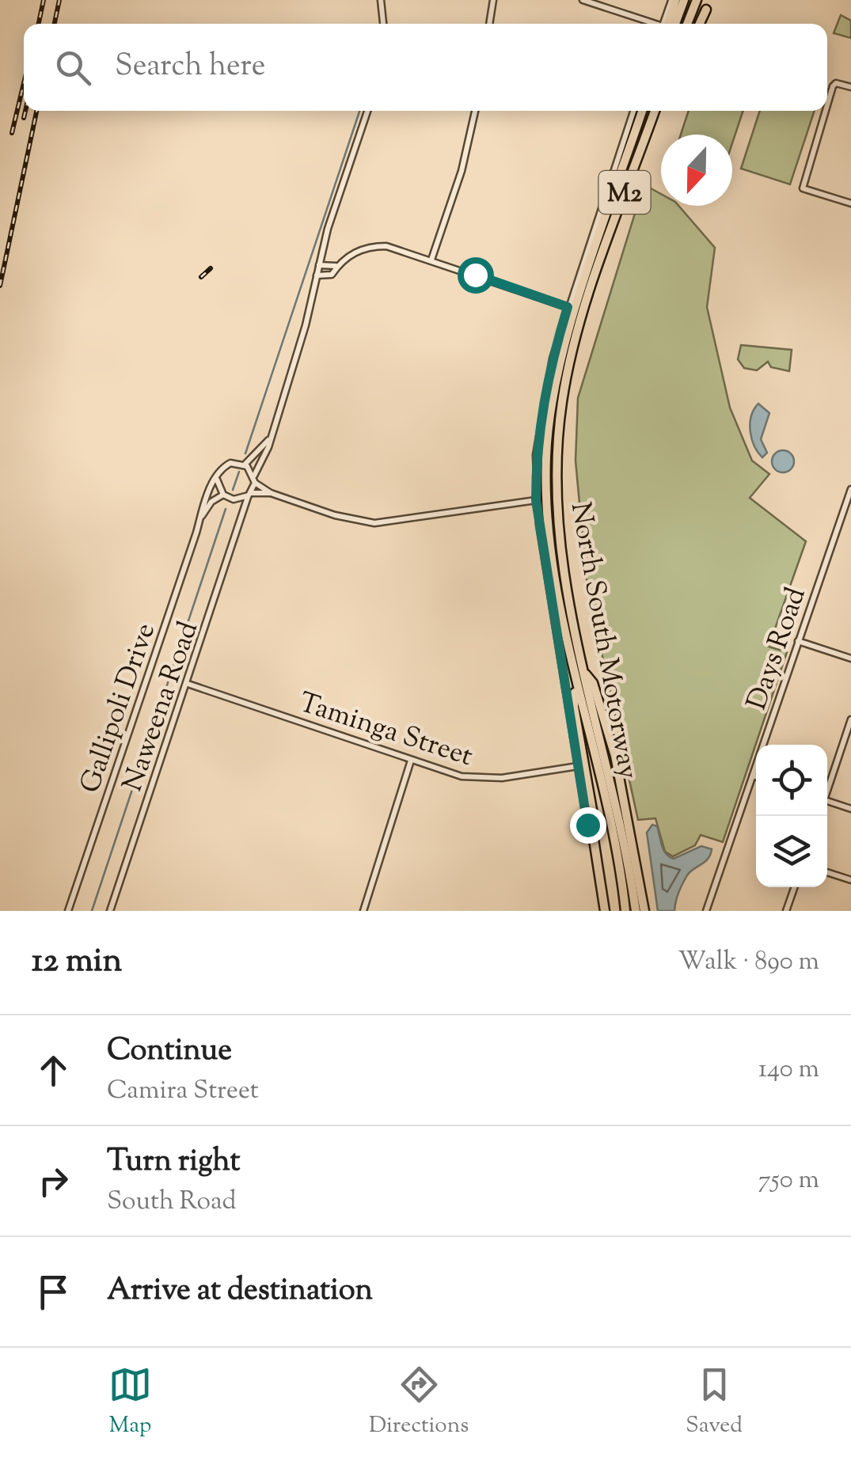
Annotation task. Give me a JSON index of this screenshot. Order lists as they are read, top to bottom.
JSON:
{
  "streets": {
    "highway": ["M2", "North South Motorway"],
    "street": [
      "Days Road",
      "Naweena Road",
      "Gallipoli Drive",
      "Taminga Street"
    ]
  },
  "crossings": [
    ["Naweena Road", "Gallipoli Drive"],
    ["Naweena Road", "Taminga Street"]
  ],
  "north": "bottom",
  "page": {
    "search": "Search here",
    "heading": ["12 min", "Walk · 890 m"],
    "list": [
      ["Continue", "Camira Street", "140 m"],
      ["Turn right", "South Road", "750 m"],
      "Arrive at destination"
    ],
    "nav": ["Map", "Directions", "Saved"]
  }
}
